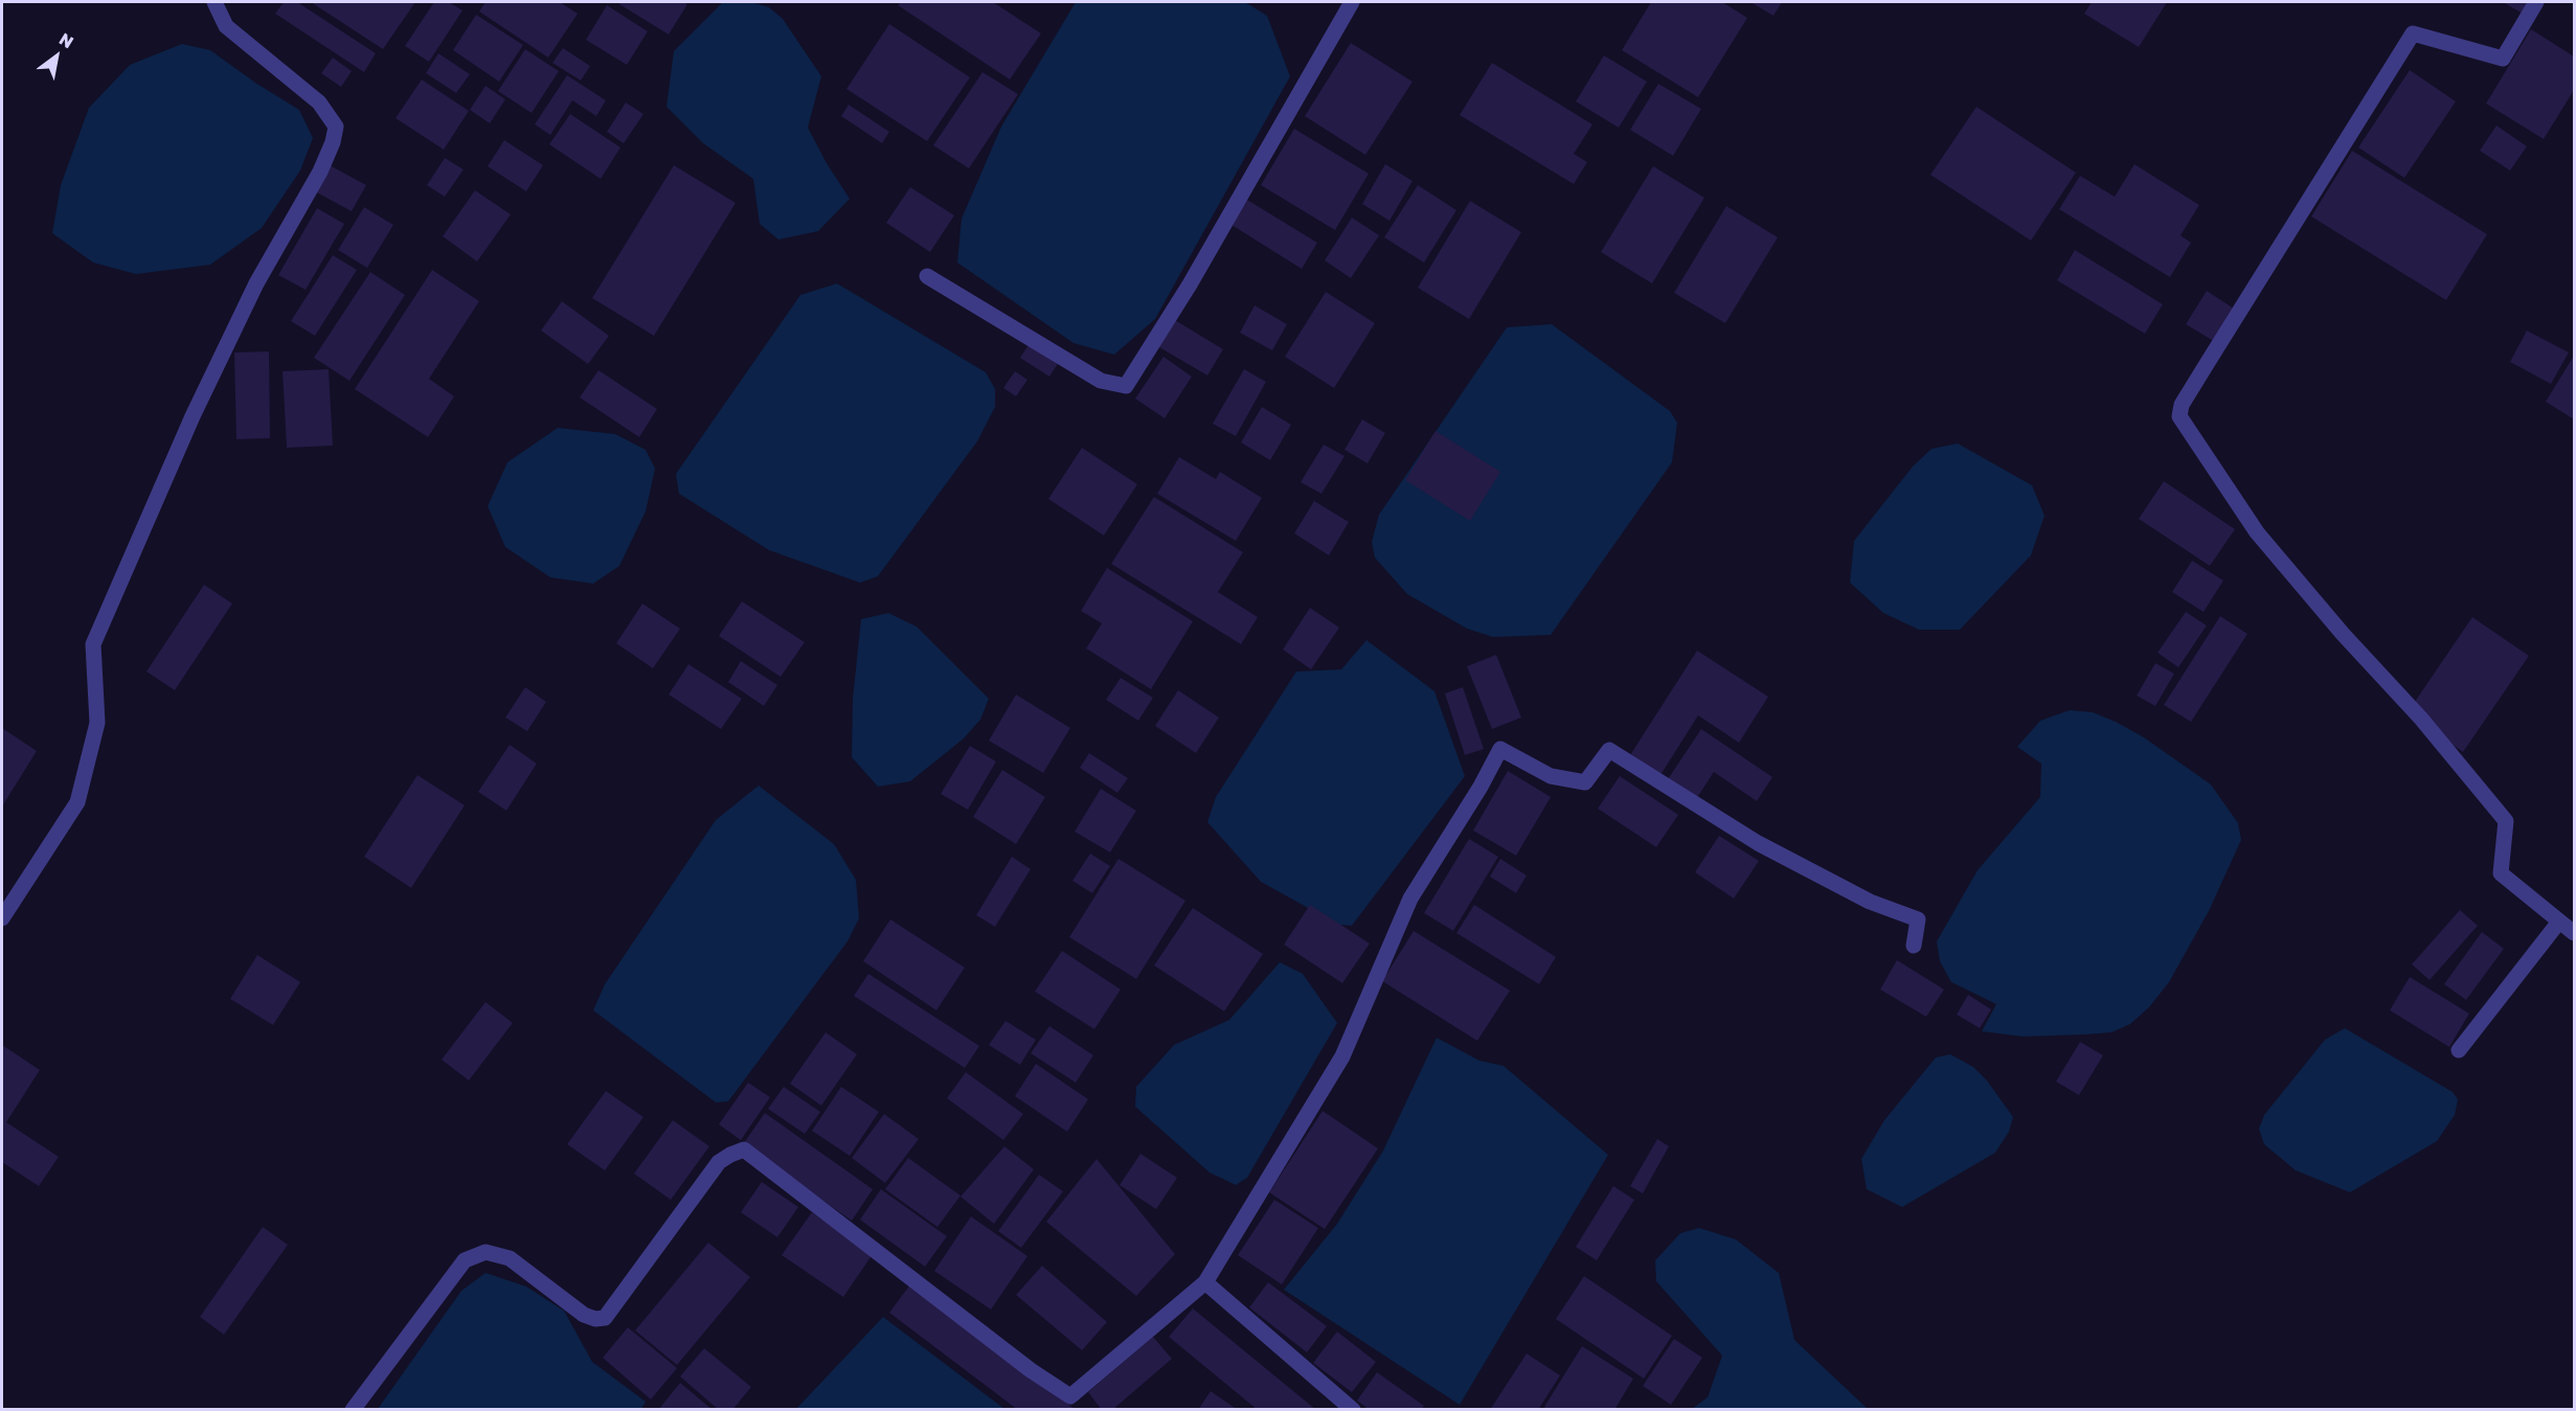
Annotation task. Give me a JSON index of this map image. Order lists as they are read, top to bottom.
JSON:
{
  "north": "top right"
}
